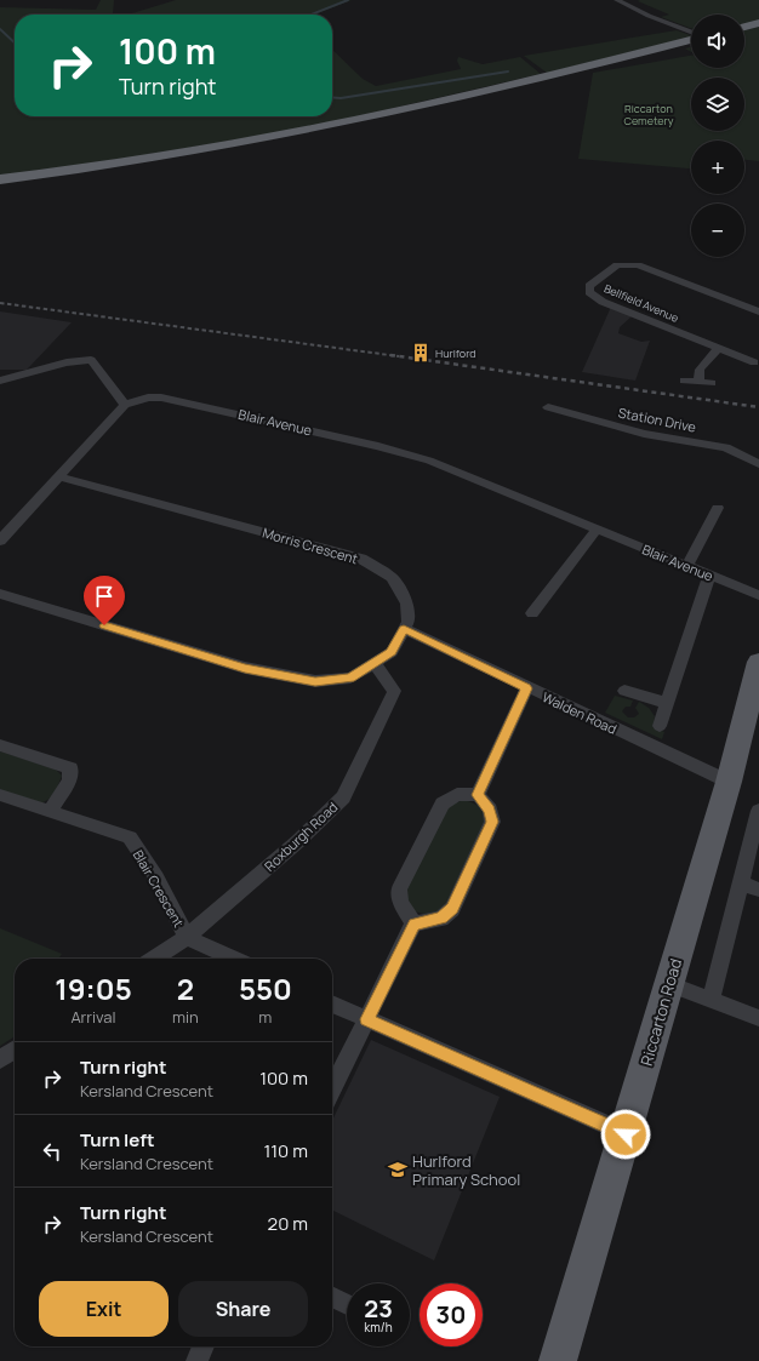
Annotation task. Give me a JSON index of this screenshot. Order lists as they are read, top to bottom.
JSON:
{
  "streets": {
    "main road": ["Riccarton Road"],
    "street": [
      "Bellfield Avenue",
      "Station Drive",
      "Blair Avenue",
      "Morris Crescent",
      "Walden Road",
      "Roxburgh Road",
      "Blair Crescent"
    ]
  },
  "crossings": [
    ["Blair Avenue", "Morris Crescent"],
    ["Morris Crescent", "Walden Road"],
    ["Morris Crescent", "Roxburgh Road"],
    ["Walden Road", "Riccarton Road"],
    ["Roxburgh Road", "Blair Crescent"]
  ],
  "parks": ["Riccarton Cemetery"],
  "places": {
    "building": ["Hurlford"],
    "school or university": ["Hurlford Primary School"]
  },
  "page": {
    "map_buttons": ["+", "−"],
    "turn": ["100 m", "Turn right"],
    "eta": [
      "19:05",
      "Arrival",
      "2",
      "min",
      "550",
      "m"
    ],
    "list": [
      {
        "name": "Turn right",
        "note": "Kersland Crescent",
        "value": "100 m"
      },
      {
        "name": "Turn left",
        "note": "Kersland Crescent",
        "value": "110 m"
      },
      {
        "name": "Turn right",
        "note": "Kersland Crescent",
        "value": "20 m"
      }
    ],
    "buttons": ["Exit", "Share"],
    "speed": "23 km/h",
    "limit": "30"
  }
}
